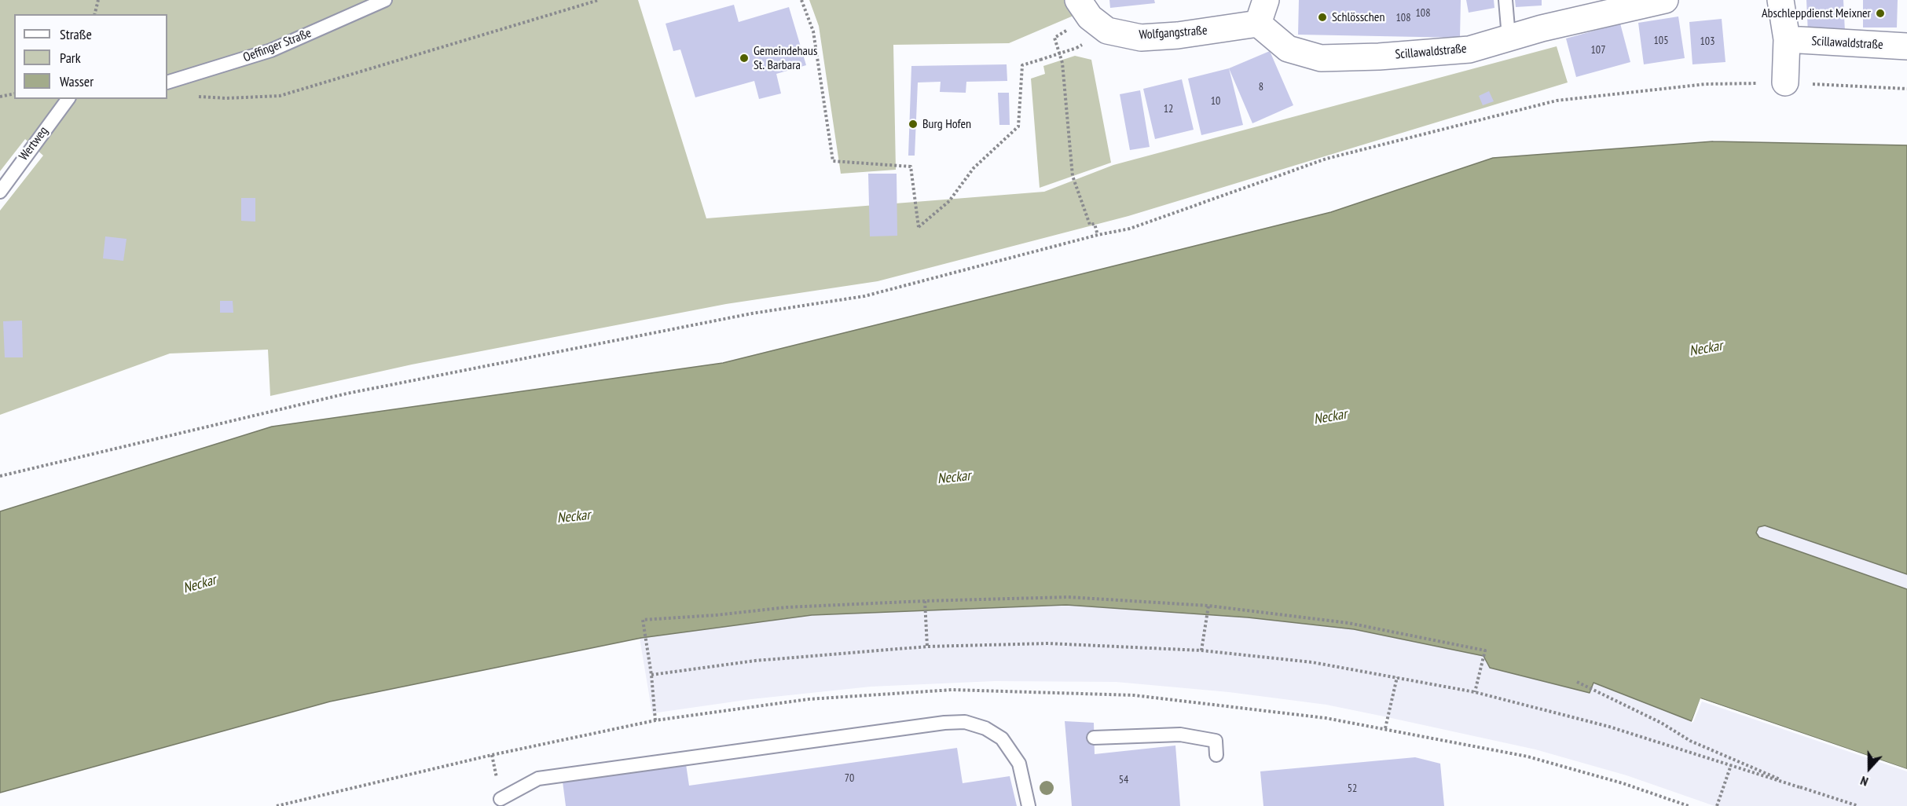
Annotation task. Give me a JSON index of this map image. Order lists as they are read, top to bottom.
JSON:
{
  "streets": {
    "street": ["Wolfgangstraße", "Scillawaldstraße"],
    "lane": ["Oeffinger Straße", "Wertweg"]
  },
  "crossings": [
    ["Wolfgangstraße", "Scillawaldstraße"]
  ],
  "water": ["Neckar"],
  "places": [
    "Abschleppdienst Meixner",
    "Schlösschen",
    "Gemeindehaus St. Barbara",
    "Burg Hofen"
  ],
  "house_numbers": [
    "108",
    "108",
    "105",
    "103",
    "107",
    "8",
    "10",
    "12",
    "70",
    "54",
    "52"
  ],
  "legend": ["Straße", "Park", "Wasser"],
  "north": "bottom"
}
